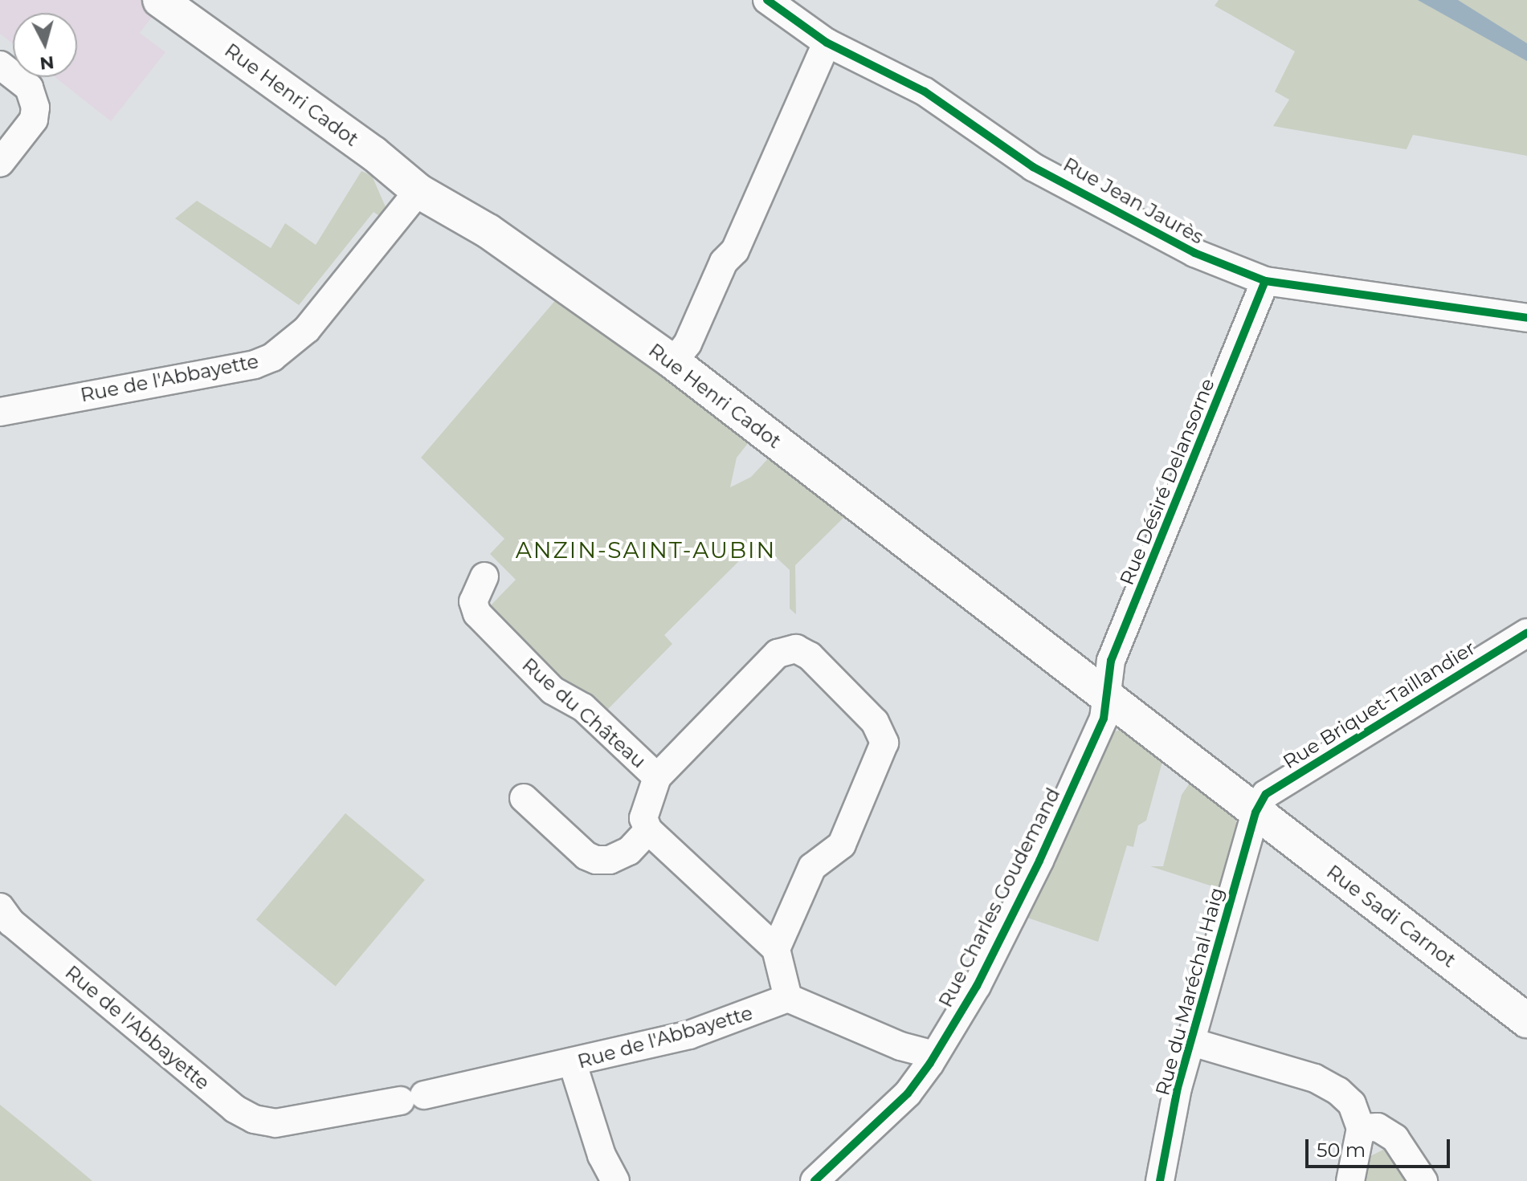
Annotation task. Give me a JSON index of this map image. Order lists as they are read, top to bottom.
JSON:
{
  "streets": {
    "main road": ["Rue Henri Cadot", "Rue Sadi Carnot"],
    "street": [
      "Rue Jean Jaurès",
      "Rue de l'Abbayette",
      "Rue Désiré Delansorne",
      "Rue Briquet-Taillandier",
      "Rue du Château",
      "Rue Charles Goudemand",
      "Rue du Maréchal Haig"
    ]
  },
  "crossings": [
    ["Rue Henri Cadot", "Rue de l'Abbayette"],
    ["Rue Henri Cadot", "Rue Désiré Delansorne"],
    ["Rue Henri Cadot", "Rue Briquet-Taillandier"],
    ["Rue Henri Cadot", "Rue Charles Goudemand"],
    ["Rue Henri Cadot", "Rue Sadi Carnot"],
    ["Rue Henri Cadot", "Rue du Maréchal Haig"],
    ["Rue Jean Jaurès", "Rue Désiré Delansorne"],
    ["Rue Désiré Delansorne", "Rue Charles Goudemand"],
    ["Rue Briquet-Taillandier", "Rue Sadi Carnot"],
    ["Rue Briquet-Taillandier", "Rue du Maréchal Haig"],
    ["Rue Sadi Carnot", "Rue du Maréchal Haig"]
  ],
  "districts": ["ANZIN-SAINT-AUBIN"],
  "scale_bar": "50 m",
  "north": "bottom"
}
